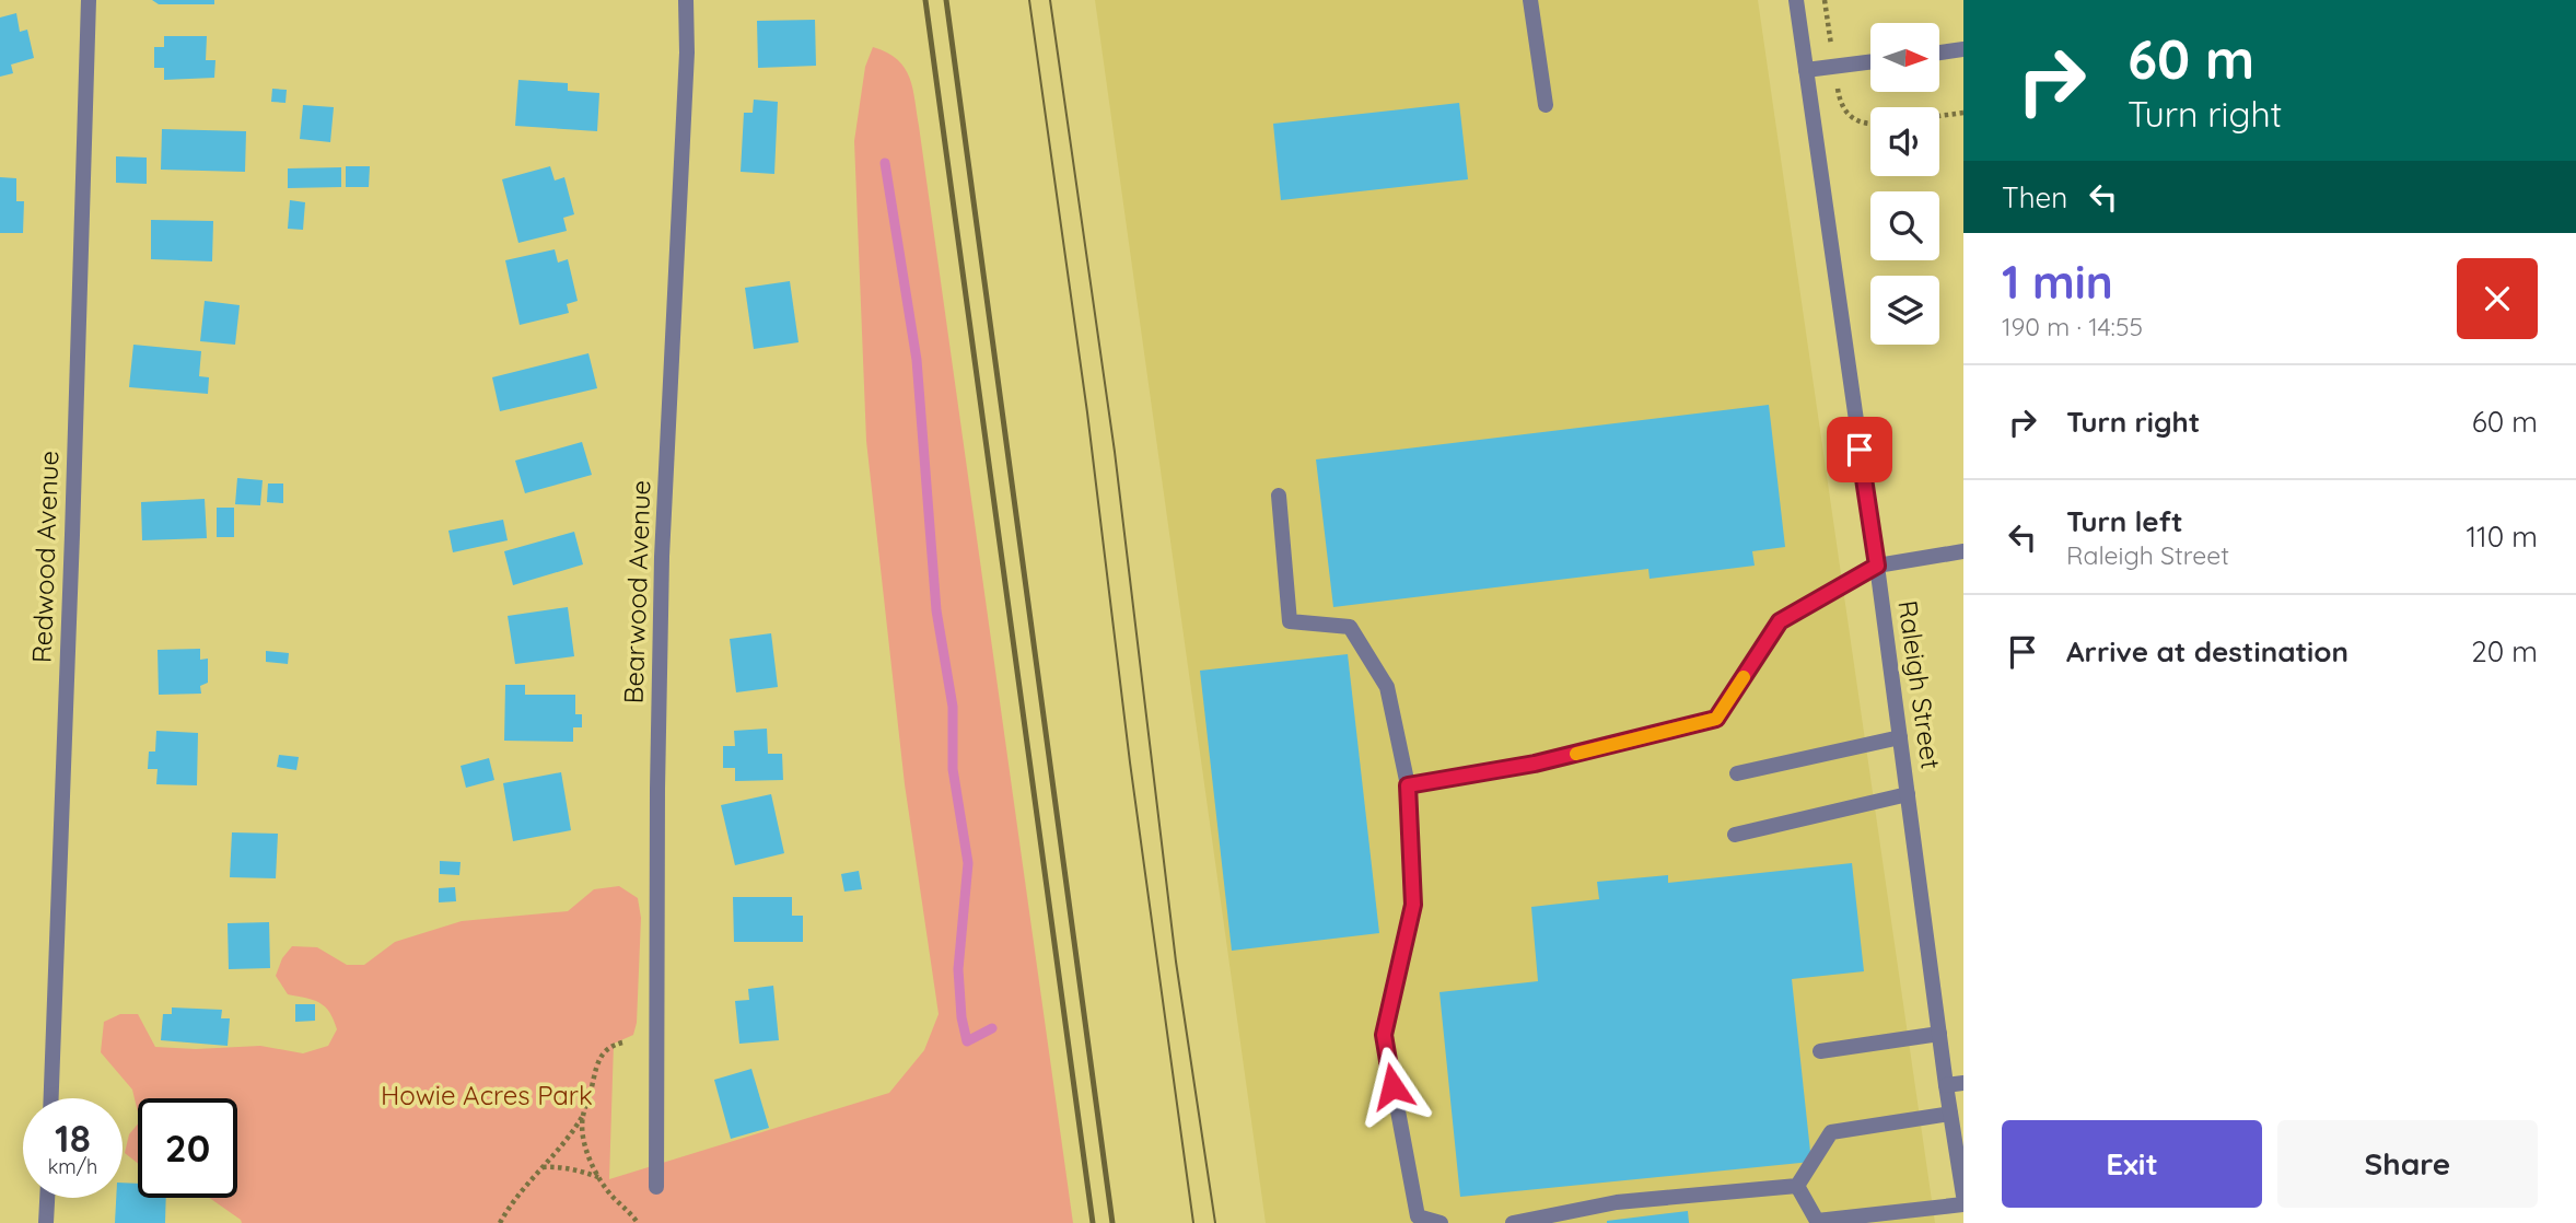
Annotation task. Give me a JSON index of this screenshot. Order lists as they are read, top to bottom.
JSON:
{
  "streets": {
    "street": ["Redwood Avenue", "Bearwood Avenue", "Raleigh Street"]
  },
  "parks": ["Howie Acres Park"],
  "north": "right",
  "page": {
    "turn": ["60 m", "Turn right"],
    "then": "Then",
    "heading": ["1 min", "190 m · 14:55"],
    "list": [
      {
        "name": "Turn right",
        "value": "60 m"
      },
      {
        "name": "Turn left",
        "note": "Raleigh Street",
        "value": "110 m"
      },
      {
        "name": "Arrive at destination",
        "value": "20 m"
      }
    ],
    "speed": "18 km/h",
    "limit": "20",
    "buttons": ["Exit", "Share"]
  }
}
